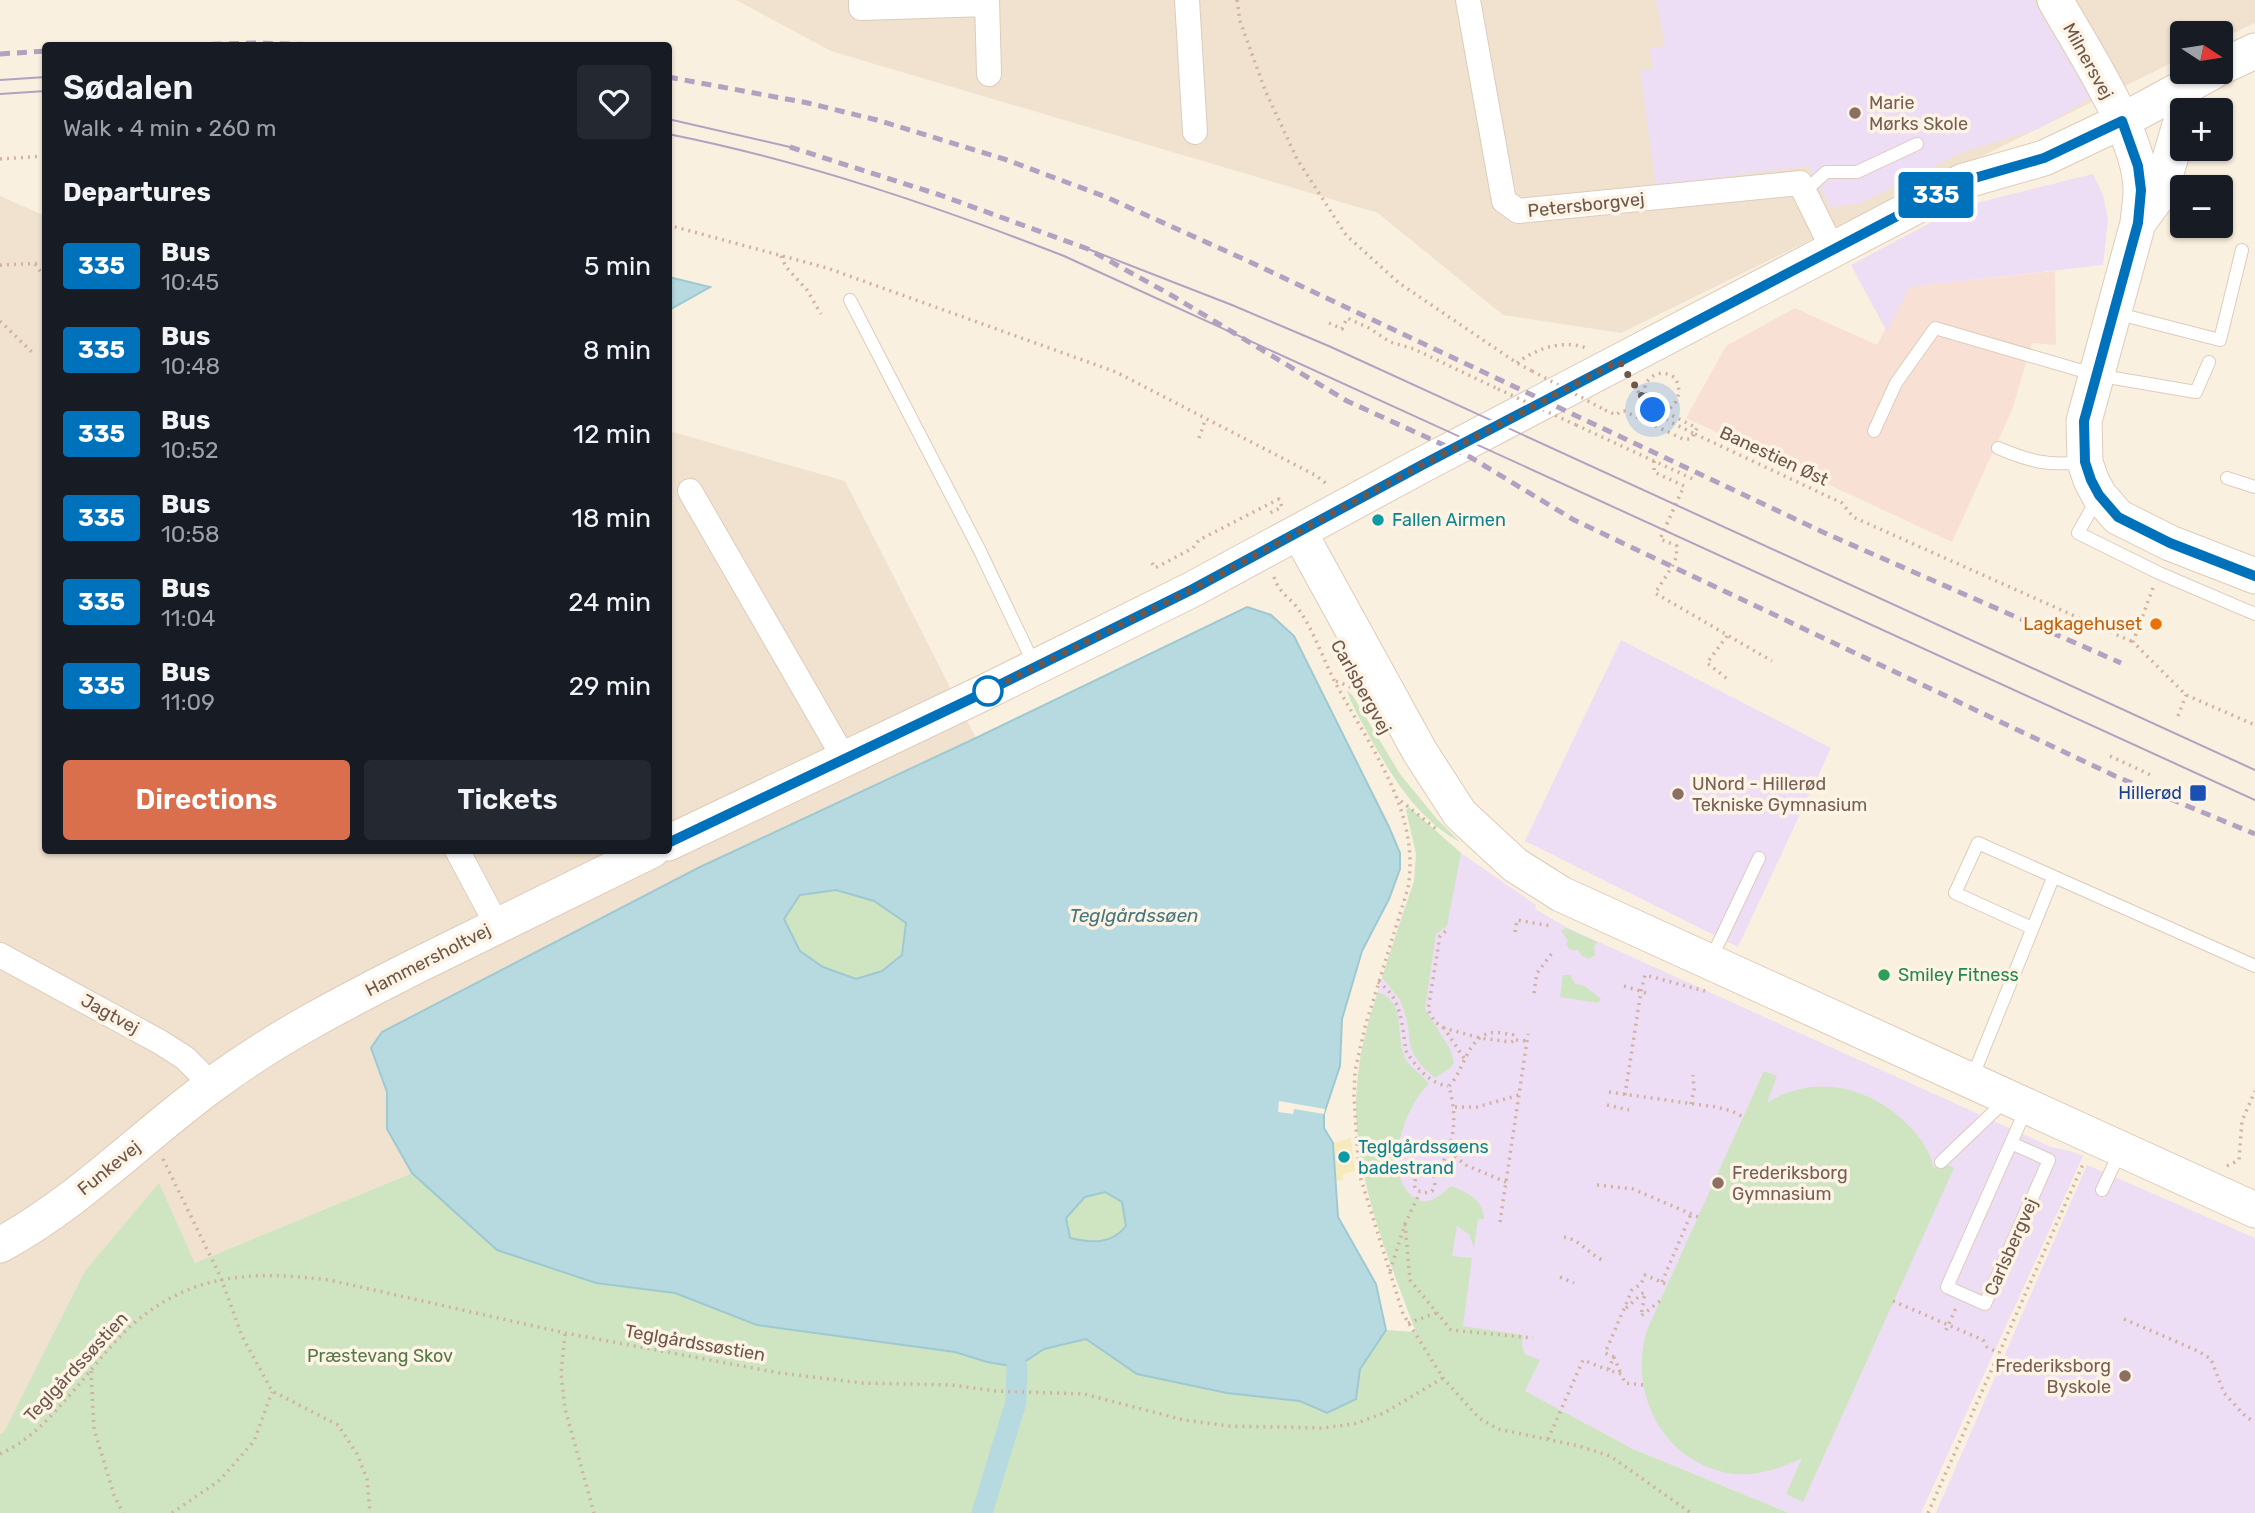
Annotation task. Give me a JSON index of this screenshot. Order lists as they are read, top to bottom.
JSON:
{
  "streets": {
    "street": [
      "Milnersvej",
      "Petersborgvej",
      "Carlsbergvej",
      "Hammersholtvej",
      "Jagtvej",
      "Funkevej"
    ],
    "path": ["Banestien Øst", "Teglgårdssøstien"]
  },
  "crossings": [
    ["Hammersholtvej", "Jagtvej"],
    ["Hammersholtvej", "Funkevej"],
    ["Jagtvej", "Funkevej"]
  ],
  "water": ["Teglgårdssøen"],
  "parks": ["Præstevang Skov"],
  "places": {
    "other": [
      "Marie Mørks Skole",
      "Fallen Airmen",
      "Lagkagehuset",
      "UNord - Hillerød Tekniske Gymnasium",
      "Smiley Fitness",
      "Teglgårdssøens badestrand",
      "Frederiksborg Gymnasium",
      "Frederiksborg Byskole"
    ],
    "transit": ["Hillerød"]
  },
  "lines": ["bus line 335"],
  "north": "right",
  "page": {
    "on_map": "335",
    "map_buttons": ["+", "−"],
    "heading": [
      ["Sødalen", "Walk · 4 min · 260 m"],
      "Departures"
    ],
    "list": [
      {
        "mark": "335",
        "name": "Bus",
        "note": "10:45",
        "value": "5 min"
      },
      {
        "mark": "335",
        "name": "Bus",
        "note": "10:48",
        "value": "8 min"
      },
      {
        "mark": "335",
        "name": "Bus",
        "note": "10:52",
        "value": "12 min"
      },
      {
        "mark": "335",
        "name": "Bus",
        "note": "10:58",
        "value": "18 min"
      },
      {
        "mark": "335",
        "name": "Bus",
        "note": "11:04",
        "value": "24 min"
      },
      {
        "mark": "335",
        "name": "Bus",
        "note": "11:09",
        "value": "29 min"
      }
    ],
    "buttons": ["Directions", "Tickets"]
  }
}
